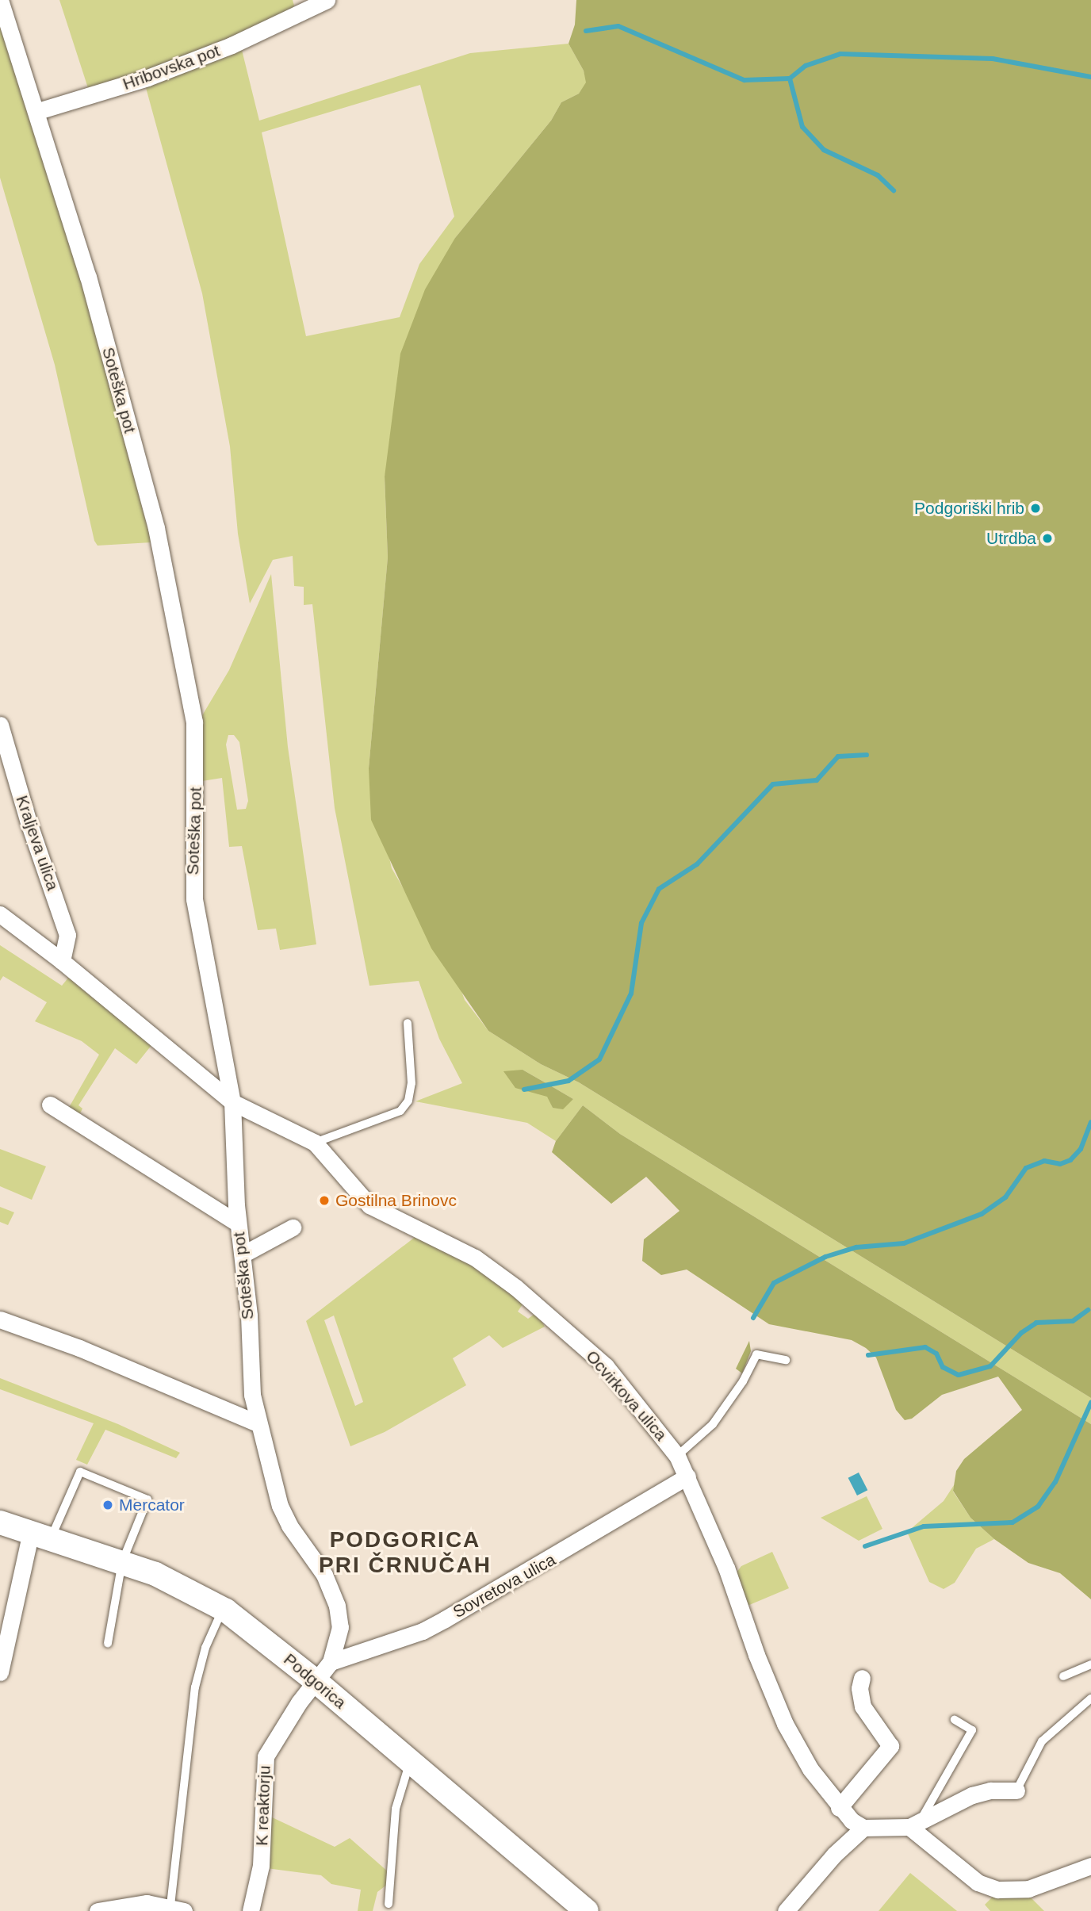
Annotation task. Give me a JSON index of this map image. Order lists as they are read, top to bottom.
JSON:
{
  "streets": {
    "main road": ["Podgorica"],
    "street": [
      "Hribovska pot",
      "Soteška pot",
      "Kraljeva ulica",
      "Ocvirkova ulica",
      "Sovretova ulica",
      "K reaktorju"
    ]
  },
  "crossings": [
    ["Hribovska pot", "Soteška pot"],
    ["Soteška pot", "Ocvirkova ulica"],
    ["Soteška pot", "Sovretova ulica"],
    ["Ocvirkova ulica", "Sovretova ulica"],
    ["Podgorica", "K reaktorju"]
  ],
  "districts": ["PODGORICA PRI ČRNUČAH"],
  "places": [
    "Podgoriški hrib",
    "Utrdba",
    "Gostilna Brinovc",
    "Mercator"
  ]
}
